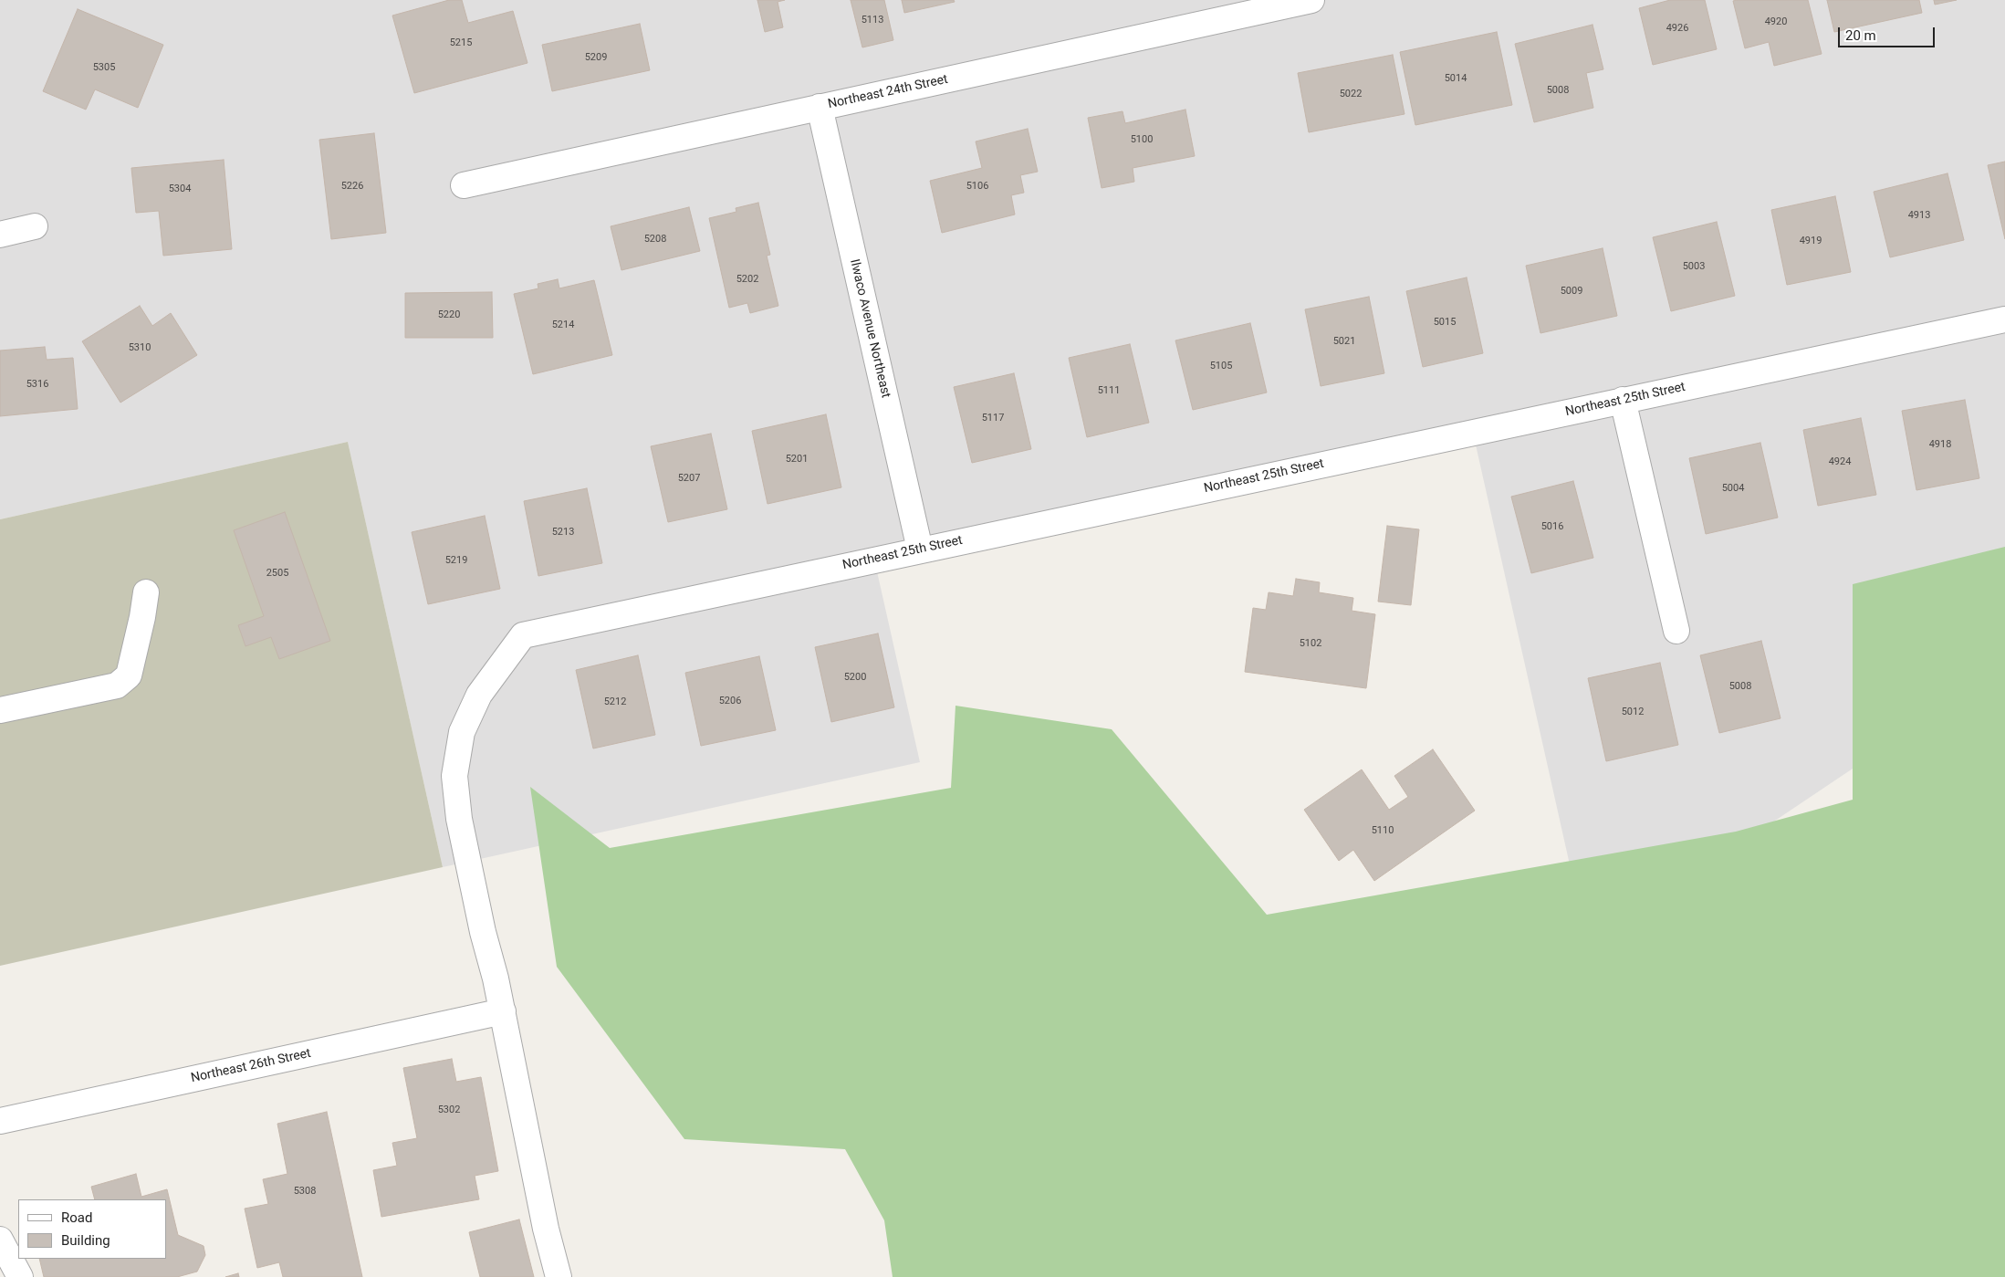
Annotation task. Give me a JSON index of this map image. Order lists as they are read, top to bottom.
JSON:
{
  "streets": {
    "street": [
      "Northeast 24th Street",
      "Ilwaco Avenue Northeast",
      "Northeast 25th Street",
      "Northeast 26th Street"
    ]
  },
  "crossings": [
    ["Northeast 24th Street", "Ilwaco Avenue Northeast"],
    ["Ilwaco Avenue Northeast", "Northeast 25th Street"],
    ["Northeast 25th Street", "Northeast 26th Street"]
  ],
  "house_numbers": [
    "5113",
    "4920",
    "4926",
    "5215",
    "5209",
    "5305",
    "5014",
    "5008",
    "5022",
    "5100",
    "5226",
    "5106",
    "5304",
    "4913",
    "5208",
    "4919",
    "5003",
    "5202",
    "5009",
    "5220",
    "5015",
    "5214",
    "5021",
    "5310",
    "5105",
    "5316",
    "5111",
    "5117",
    "4918",
    "5201",
    "4924",
    "5207",
    "5004",
    "5016",
    "5213",
    "5219",
    "2505",
    "5102",
    "5200",
    "5008",
    "5206",
    "5212",
    "5012",
    "5110",
    "5302",
    "5308"
  ],
  "legend": ["Road", "Building"],
  "scale_bar": "20 m"
}
